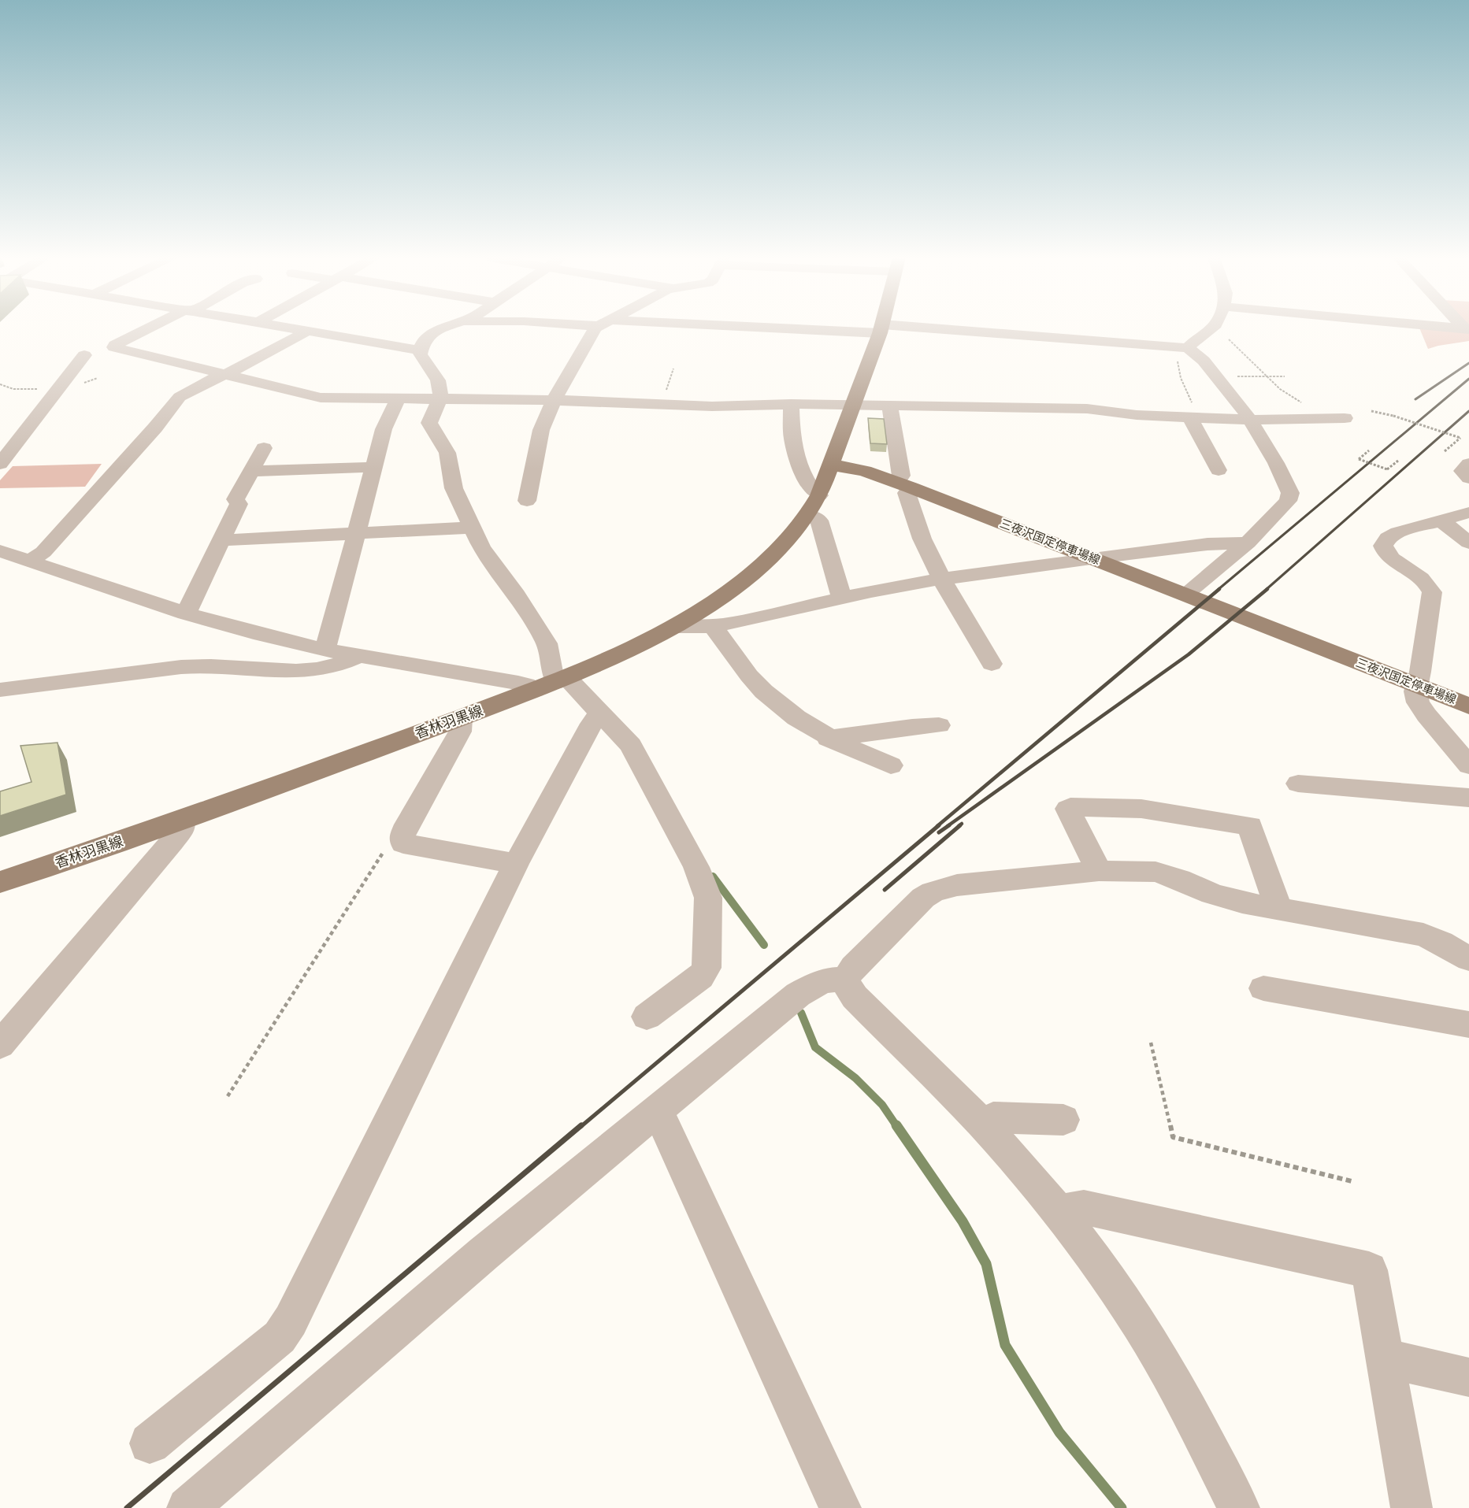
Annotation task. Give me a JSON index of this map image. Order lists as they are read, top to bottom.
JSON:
{
  "streets": {
    "main road": ["三夜沢国定停車場線", "香林羽黒線"]
  },
  "crossings": [
    ["三夜沢国定停車場線", "香林羽黒線"]
  ]
}
